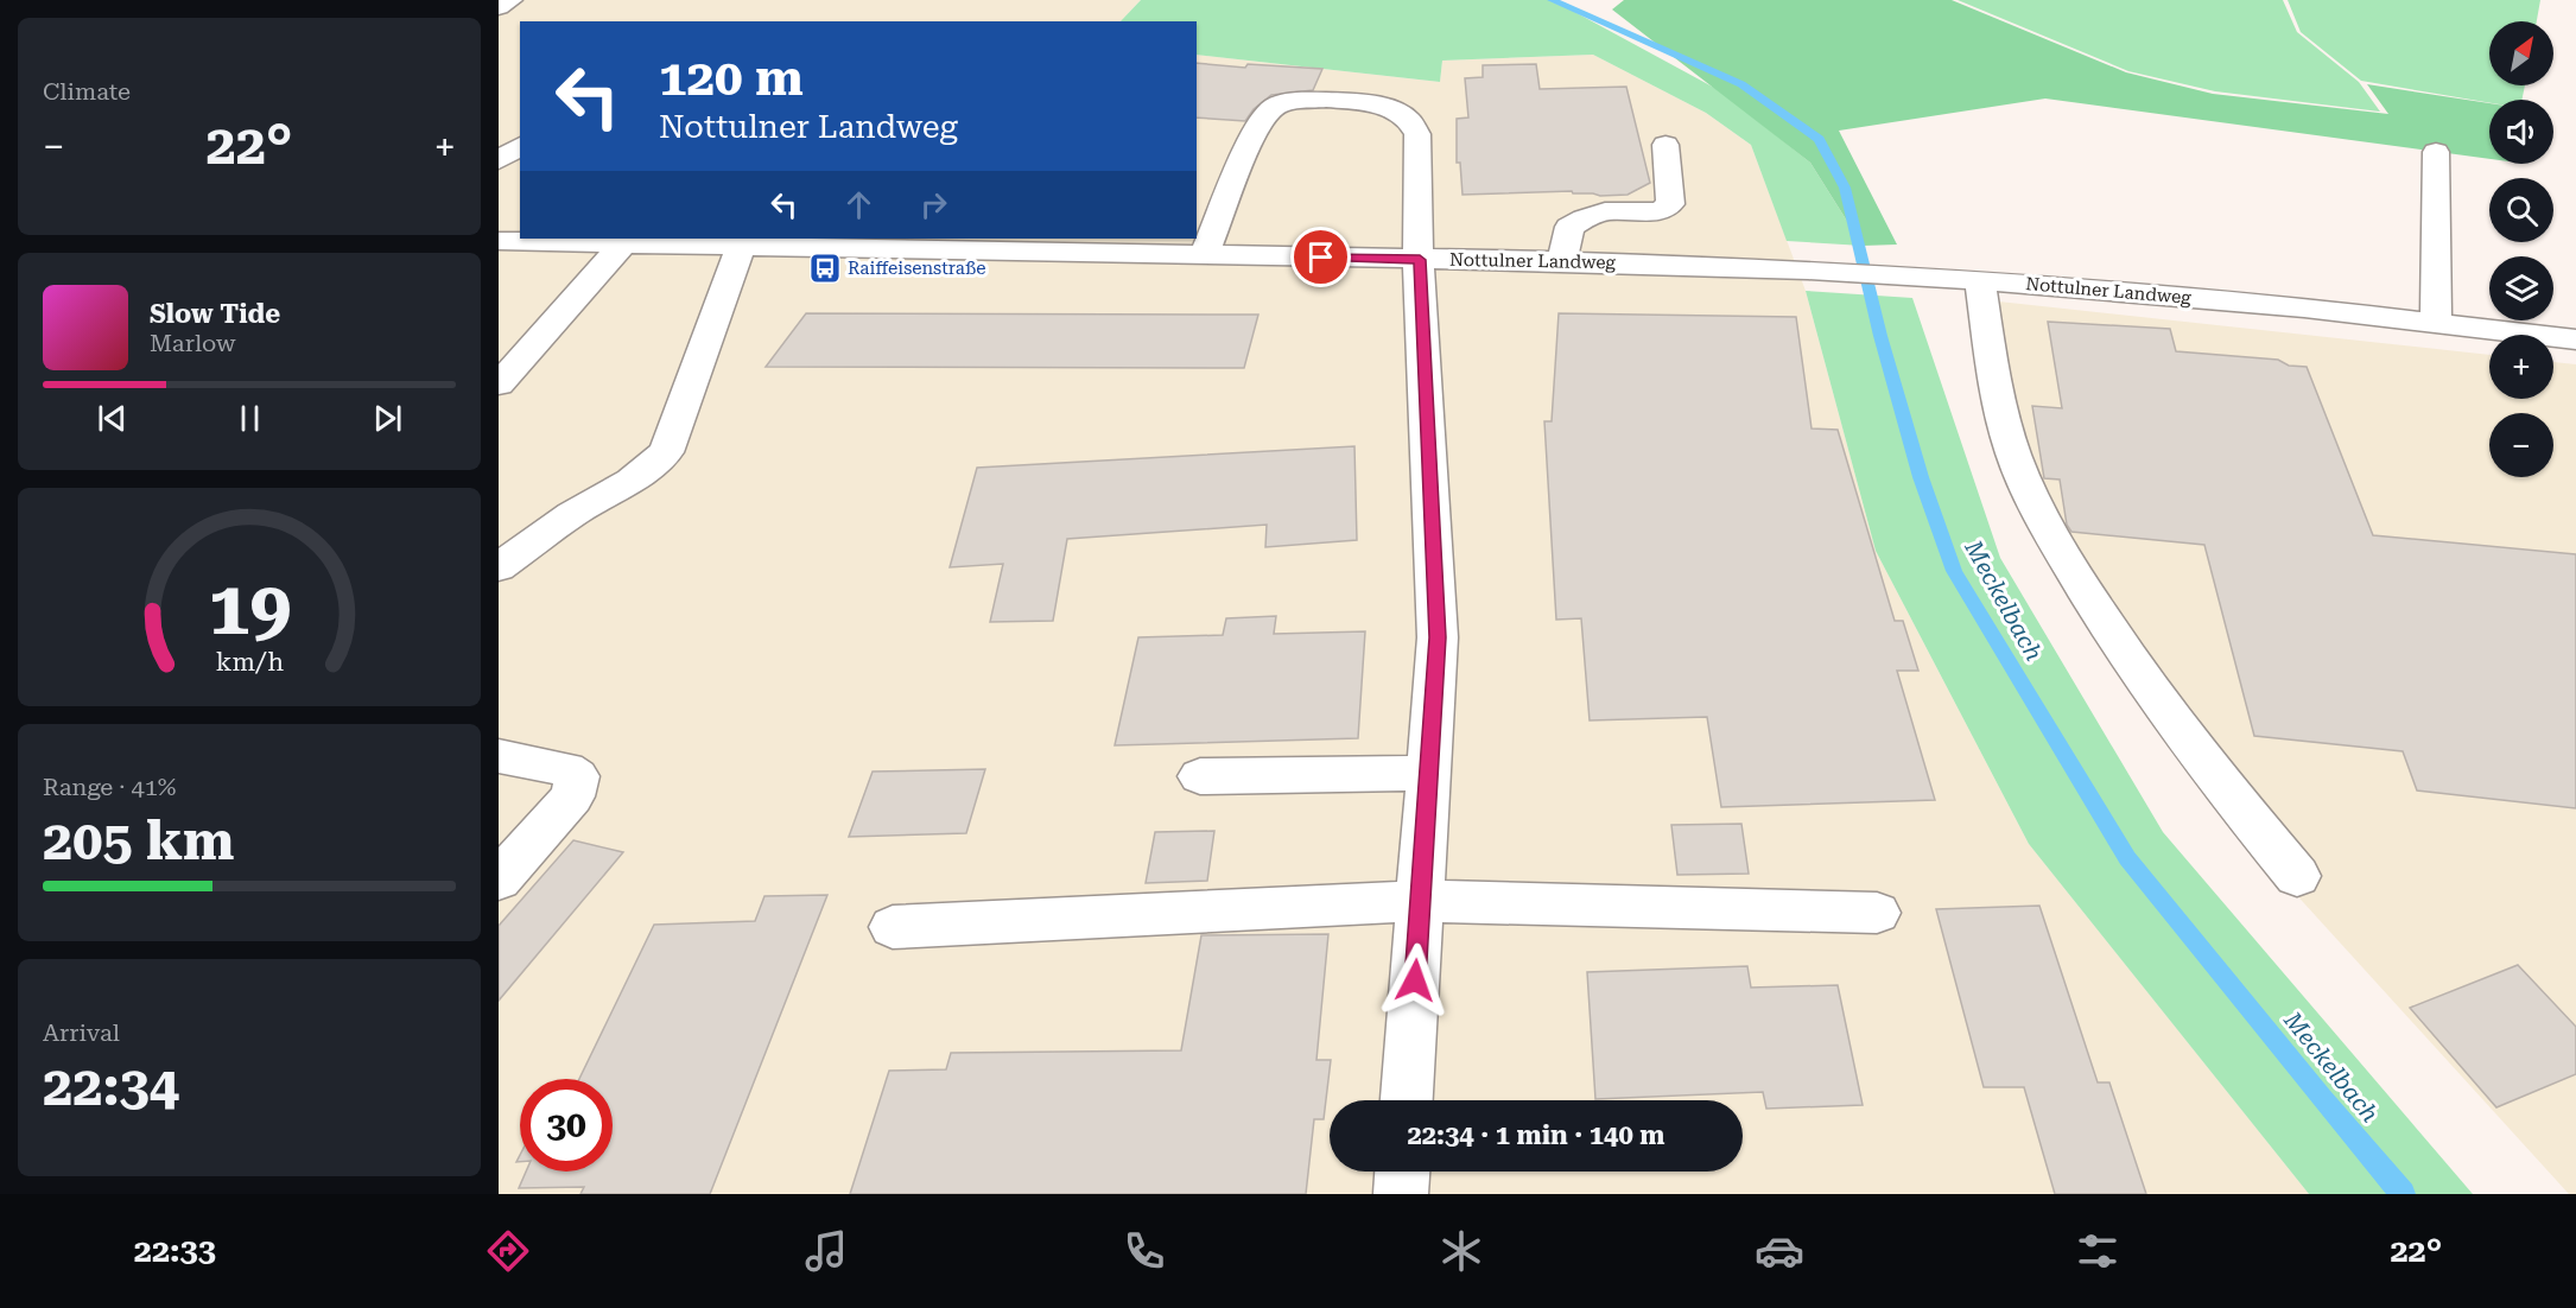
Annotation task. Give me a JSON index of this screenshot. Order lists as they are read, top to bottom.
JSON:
{
  "streets": {
    "street": ["Nottulner Landweg"]
  },
  "water": ["Meckelbach"],
  "places": {
    "bus stop": ["Raiffeisenstraße"]
  },
  "north": "top right",
  "page": {
    "tile": [
      "Climate",
      ["Range · 41%", "205 km"],
      ["Arrival", "22:34"]
    ],
    "map_buttons": ["+", "−"],
    "turn": ["120 m", "Nottulner Landweg"],
    "heat": ["−", "22°", "+"],
    "song": ["Slow Tide", "Marlow"],
    "limit": "30",
    "trip": "22:34 · 1 min · 140 m",
    "tabs": ["22:33", "22°"],
    "gauge": ["19", "km/h"]
  }
}
